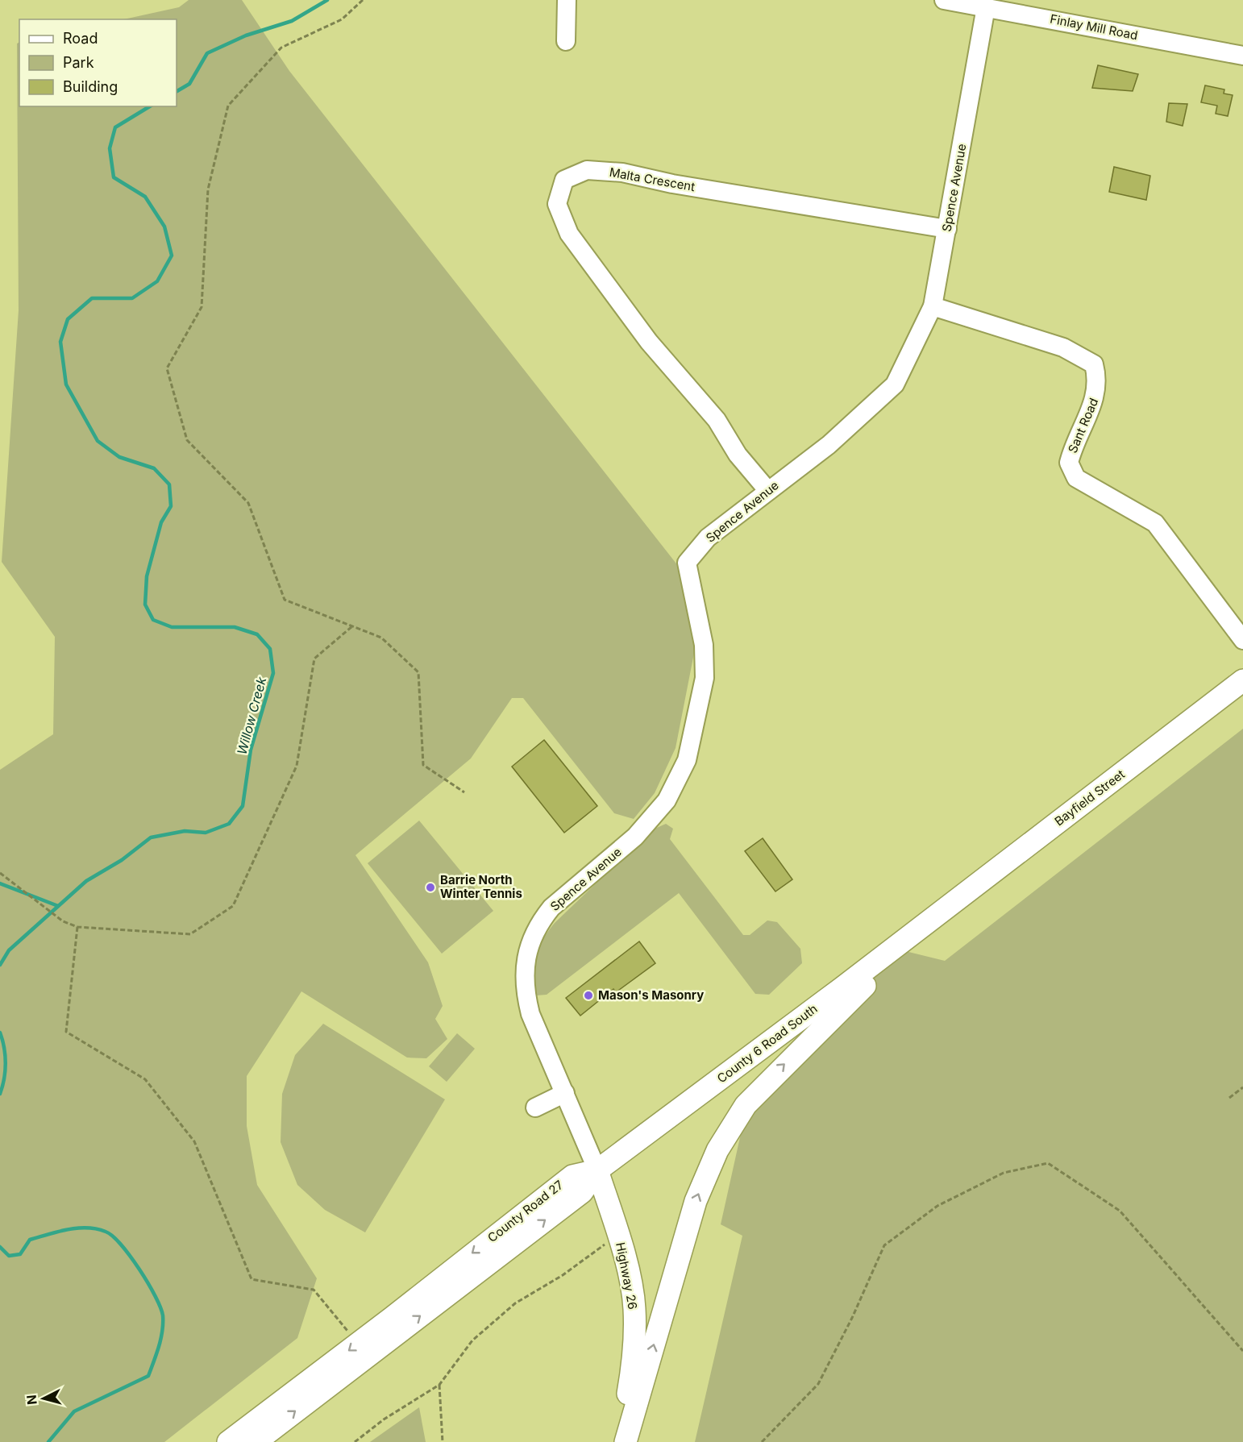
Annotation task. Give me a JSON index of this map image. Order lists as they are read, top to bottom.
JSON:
{
  "streets": {
    "main road": [
      "Bayfield Street",
      "County 6 Road South",
      "County Road 27",
      "Highway 26"
    ],
    "street": [
      "Finlay Mill Road",
      "Malta Crescent",
      "Spence Avenue",
      "Sant Road"
    ]
  },
  "crossings": [
    ["Finlay Mill Road", "Spence Avenue"],
    ["Malta Crescent", "Spence Avenue"],
    ["Spence Avenue", "Sant Road"],
    ["Spence Avenue", "County 6 Road South"],
    ["Spence Avenue", "County Road 27"],
    ["Spence Avenue", "Highway 26"],
    ["Bayfield Street", "County 6 Road South"],
    ["County 6 Road South", "County Road 27"],
    ["County 6 Road South", "Highway 26"],
    ["County Road 27", "Highway 26"]
  ],
  "water": ["Willow Creek"],
  "places": ["Barrie North Winter Tennis", "Mason's Masonry"],
  "legend": ["Road", "Park", "Building"],
  "north": "left"
}
